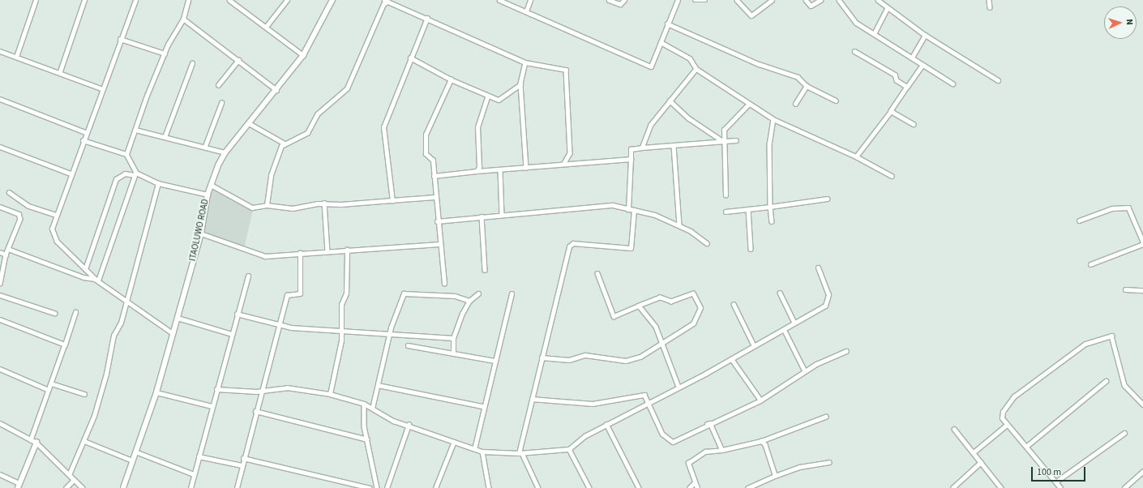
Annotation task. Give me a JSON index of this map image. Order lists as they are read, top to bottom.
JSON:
{
  "streets": {
    "street": ["ITAOLUWO ROAD"]
  },
  "scale_bar": "100 m",
  "north": "right"
}
